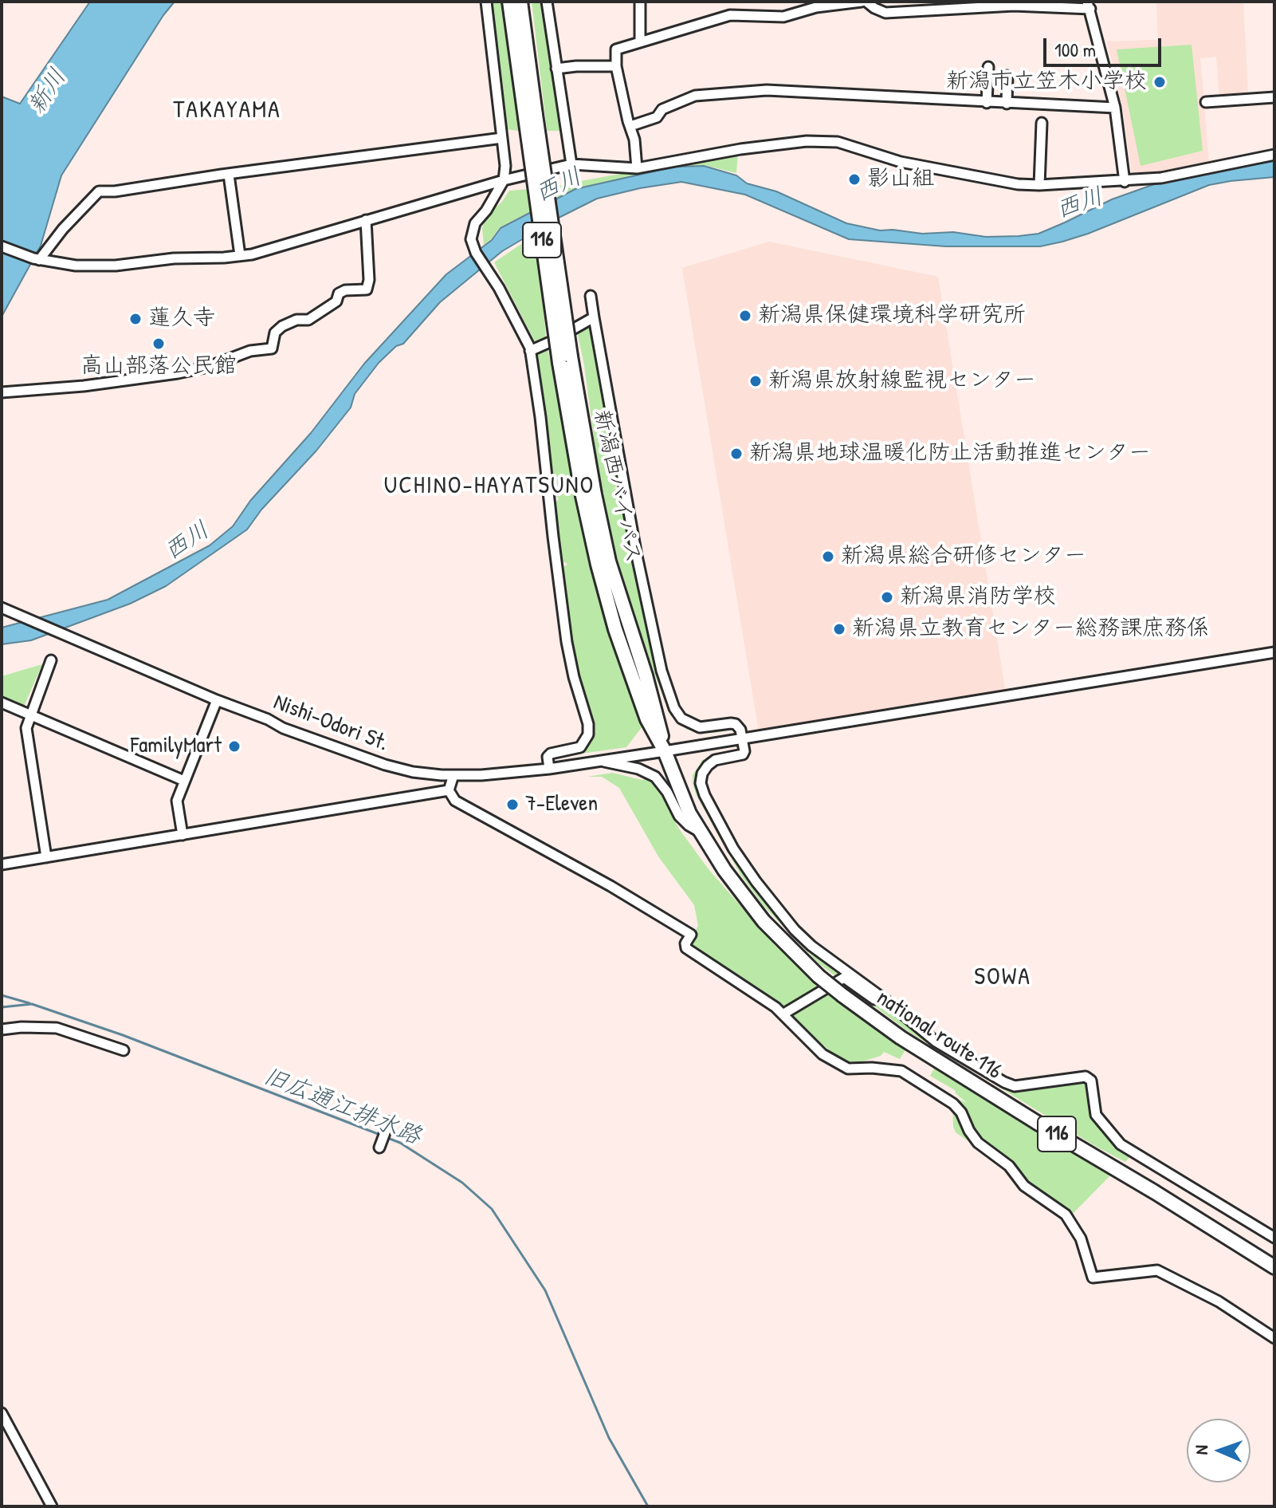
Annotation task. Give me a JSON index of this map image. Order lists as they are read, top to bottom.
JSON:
{
  "streets": {
    "highway": ["116", "新潟西バイパス", "national route 116"],
    "street": ["Nishi-Odori St."]
  },
  "crossings": [
    ["116", "新潟西バイパス"],
    ["新潟西バイパス", "Nishi-Odori St."],
    ["新潟西バイパス", "national route 116"],
    ["Nishi-Odori St.", "national route 116"]
  ],
  "districts": ["TAKAYAMA", "UCHINO-HAYATSUNO", "SOWA"],
  "water": ["新川", "西川", "旧広通江排水路"],
  "places": [
    "新潟市立笠木小学校",
    "影山組",
    "新潟県保健環境科学研究所",
    "蓮久寺",
    "高山部落公民館",
    "新潟県放射線監視センター",
    "新潟県地球温暖化防止活動推進センター",
    "新潟県総合研修センター",
    "新潟県消防学校",
    "新潟県立教育センター総務課庶務係",
    "FamilyMart",
    "7-Eleven"
  ],
  "scale_bar": "100 m",
  "north": "left"
}
